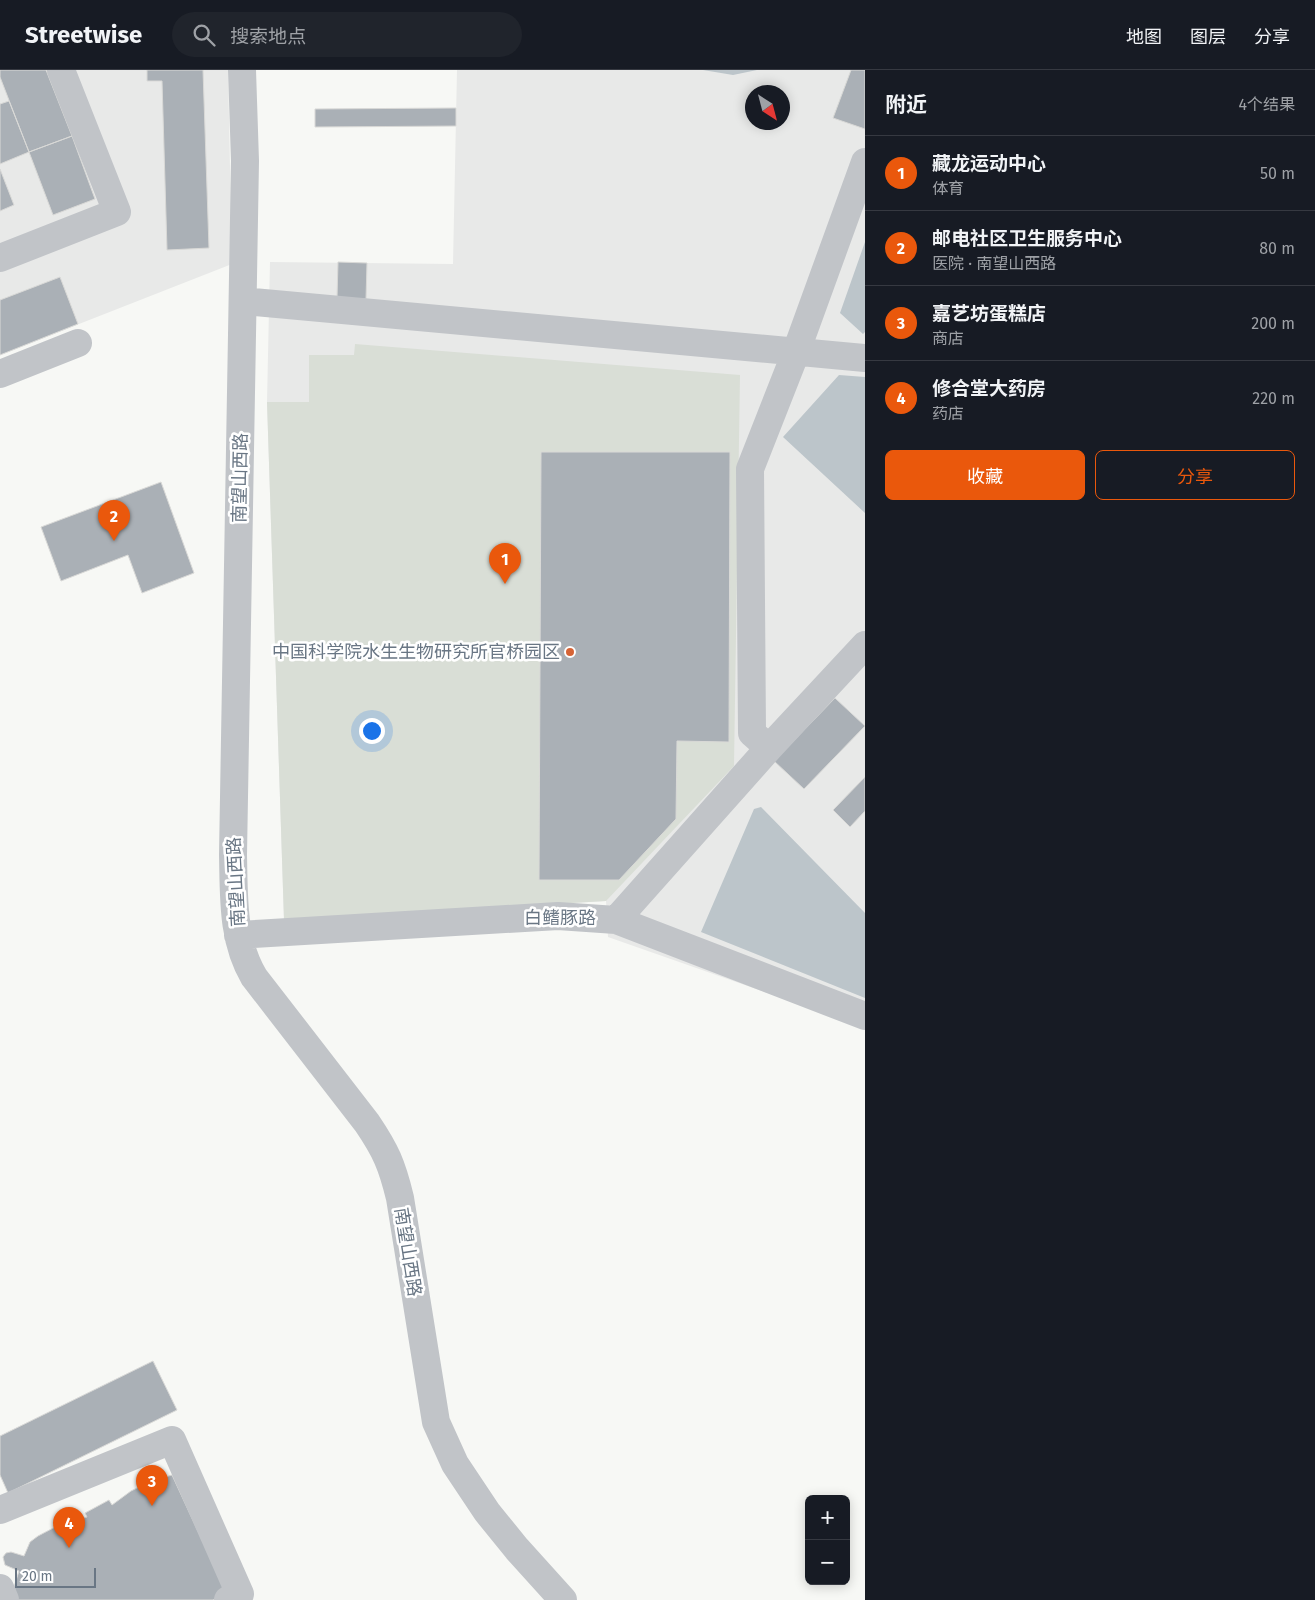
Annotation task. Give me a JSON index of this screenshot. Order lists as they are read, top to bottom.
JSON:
{
  "streets": {
    "street": ["南望山西路", "白鳍豚路"]
  },
  "crossings": [
    ["南望山西路", "白鳍豚路"]
  ],
  "places": ["中国科学院水生生物研究所官桥园区"],
  "scale_bar": "20 m",
  "north": "bottom right",
  "page": {
    "header": "Streetwise",
    "search": "搜索地点",
    "nav": ["地图", "图层", "分享"],
    "heading": ["附近", "4个结果"],
    "list": [
      {
        "mark": "1",
        "name": "藏龙运动中心",
        "note": "体育",
        "value": "50 m"
      },
      {
        "mark": "2",
        "name": "邮电社区卫生服务中心",
        "note": "医院 · 南望山西路",
        "value": "80 m"
      },
      {
        "mark": "3",
        "name": "嘉艺坊蛋糕店",
        "note": "商店",
        "value": "200 m"
      },
      {
        "mark": "4",
        "name": "修合堂大药房",
        "note": "药店",
        "value": "220 m"
      }
    ],
    "buttons": ["收藏", "分享"],
    "pins": [
      "2",
      "1",
      "3",
      "4"
    ],
    "map_buttons": ["+", "−"],
    "scale": "20 m"
  }
}
